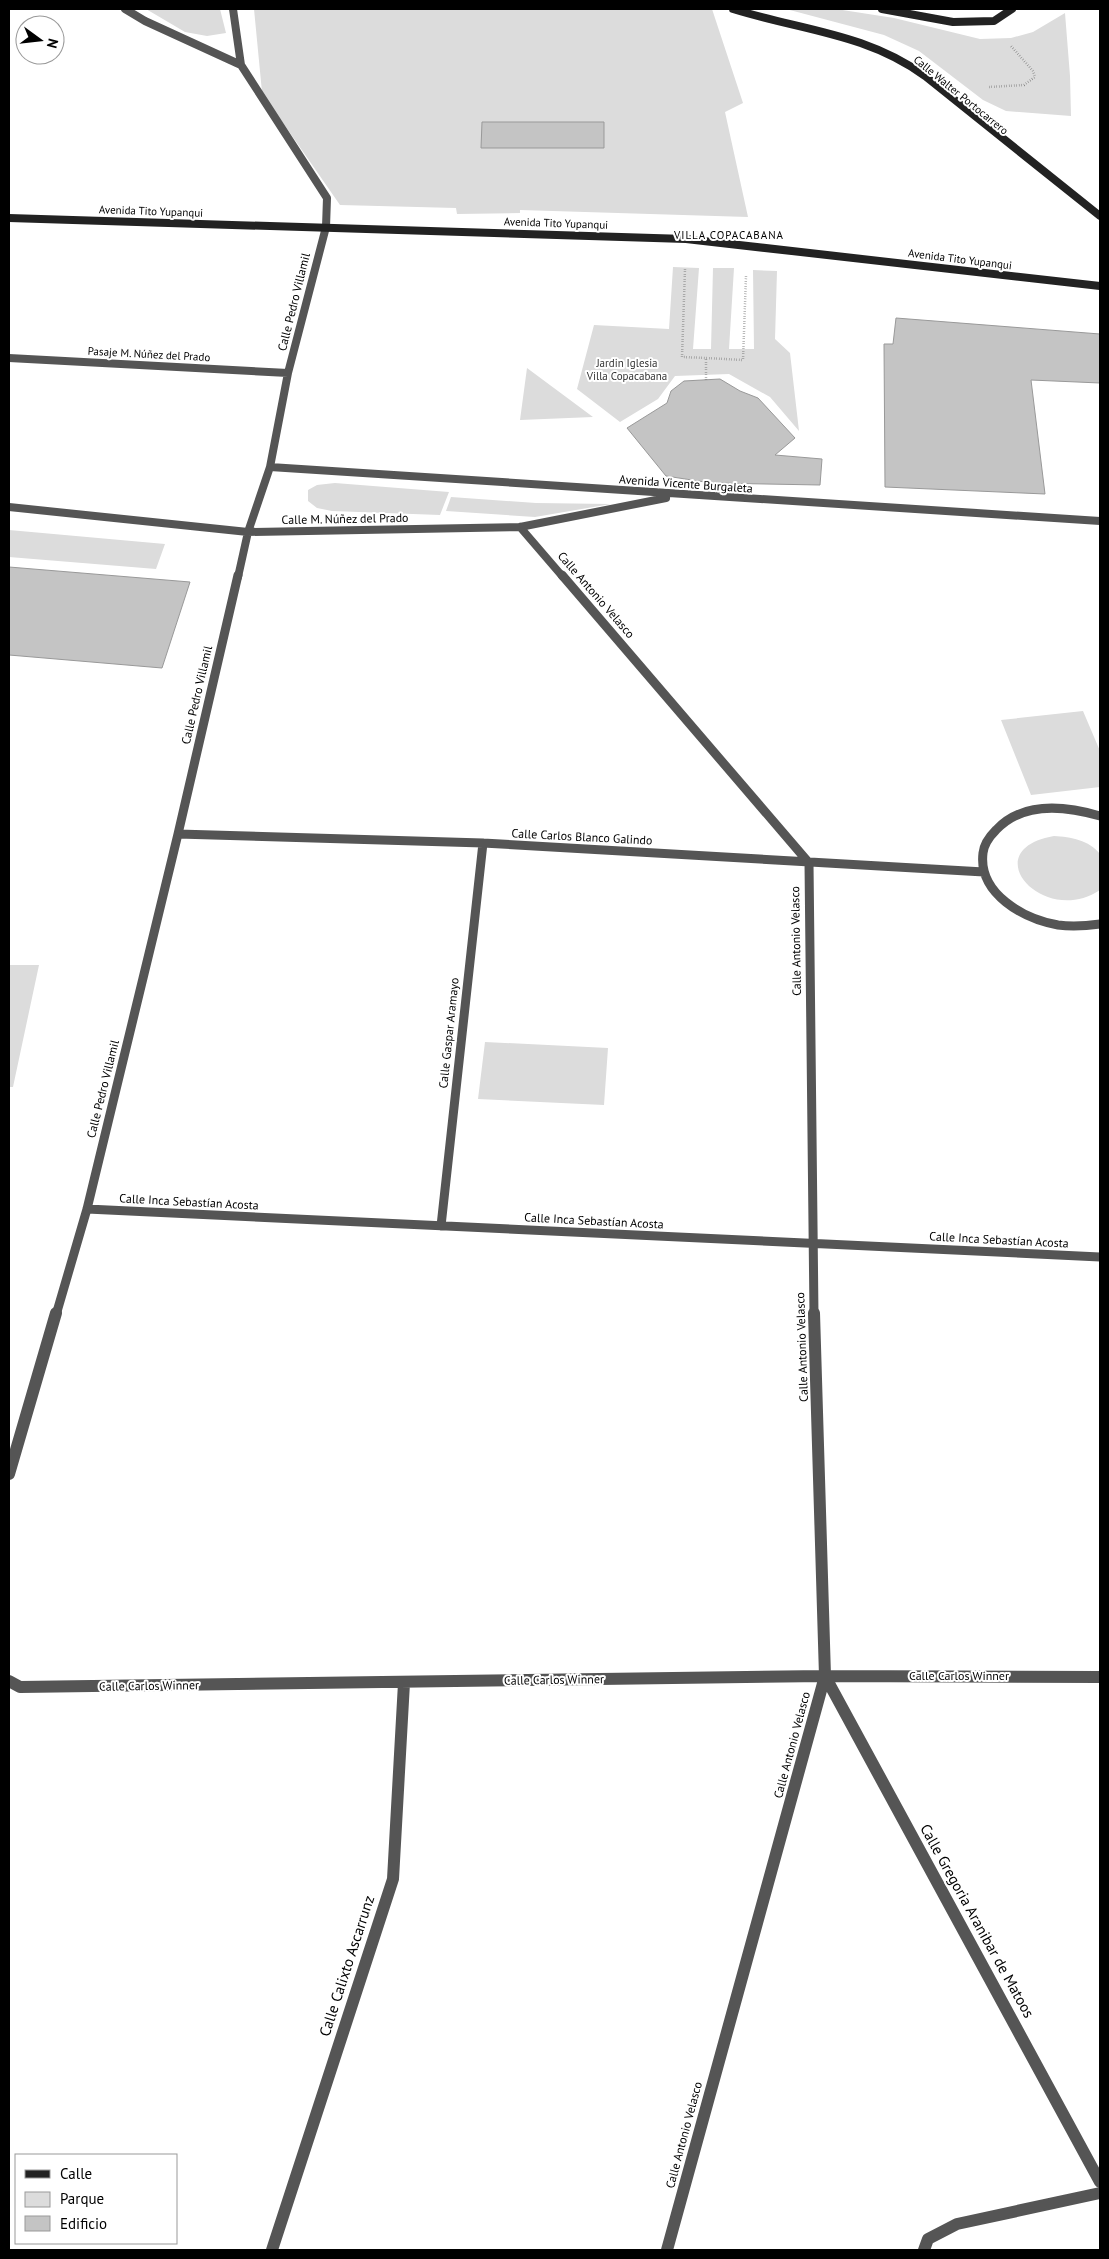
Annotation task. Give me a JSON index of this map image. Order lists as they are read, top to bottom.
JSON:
{
  "streets": {
    "main road": ["Calle Walter Portocarrero", "Avenida Tito Yupanqui"],
    "street": [
      "Calle Pedro Villamil",
      "Pasaje M. Núñez del Prado",
      "Avenida Vicente Burgaleta",
      "Calle M. Núñez del Prado",
      "Calle Antonio Velasco",
      "Calle Carlos Blanco Galindo",
      "Calle Gaspar Aramayo",
      "Calle Inca Sebastían Acosta",
      "Calle Carlos Winner",
      "Calle Gregoria Aranibar de Matoos",
      "Calle Calixto Ascarrunz"
    ]
  },
  "crossings": [
    ["Avenida Tito Yupanqui", "Calle Pedro Villamil"],
    ["Calle Pedro Villamil", "Pasaje M. Núñez del Prado"],
    ["Calle Pedro Villamil", "Avenida Vicente Burgaleta"],
    ["Calle Pedro Villamil", "Calle M. Núñez del Prado"],
    ["Calle Pedro Villamil", "Calle Carlos Blanco Galindo"],
    ["Calle Pedro Villamil", "Calle Inca Sebastían Acosta"],
    ["Avenida Vicente Burgaleta", "Calle M. Núñez del Prado"],
    ["Calle M. Núñez del Prado", "Calle Antonio Velasco"],
    ["Calle Antonio Velasco", "Calle Carlos Blanco Galindo"],
    ["Calle Antonio Velasco", "Calle Inca Sebastían Acosta"],
    ["Calle Antonio Velasco", "Calle Carlos Winner"],
    ["Calle Antonio Velasco", "Calle Gregoria Aranibar de Matoos"],
    ["Calle Carlos Blanco Galindo", "Calle Gaspar Aramayo"],
    ["Calle Gaspar Aramayo", "Calle Inca Sebastían Acosta"],
    ["Calle Carlos Winner", "Calle Gregoria Aranibar de Matoos"],
    ["Calle Carlos Winner", "Calle Calixto Ascarrunz"]
  ],
  "districts": ["VILLA COPACABANA"],
  "parks": ["Jardin Iglesia Villa Copacabana"],
  "legend": ["Calle", "Parque", "Edificio"],
  "north": "right"
}
